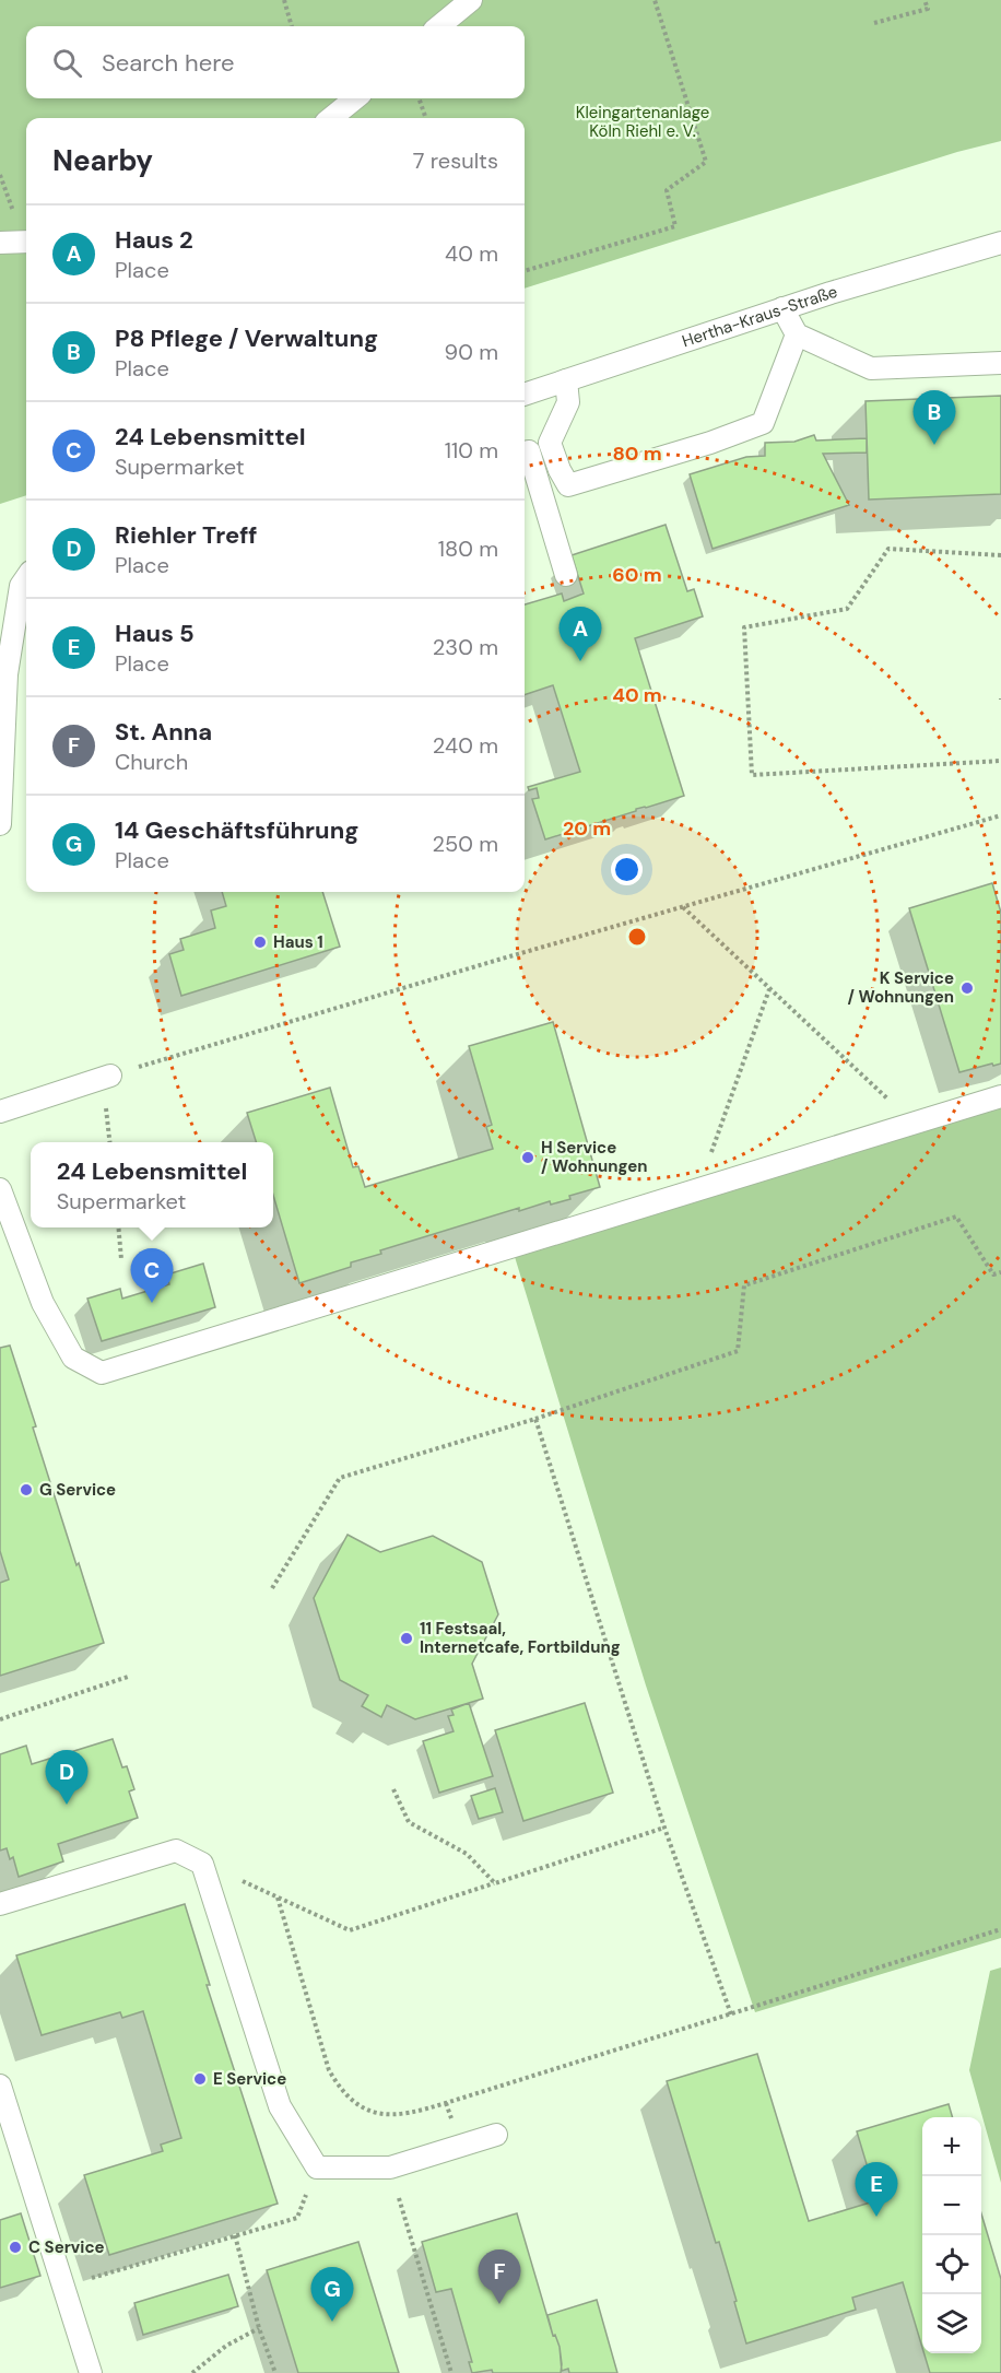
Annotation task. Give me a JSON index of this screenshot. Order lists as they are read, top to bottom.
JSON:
{
  "streets": {
    "lane": ["Hertha-Kraus-Straße"]
  },
  "parks": ["Kleingartenanlage Köln Riehl e. V."],
  "places": [
    "Haus 1",
    "K Service / Wohnungen",
    "H Service / Wohnungen",
    "G Service",
    "11 Festsaal, Internetcafe, Fortbildung",
    "E Service",
    "C Service"
  ],
  "page": {
    "search": "Search here",
    "heading": ["Nearby", "7 results"],
    "list": [
      {
        "mark": "A",
        "name": "Haus 2",
        "note": "Place",
        "value": "40 m"
      },
      {
        "mark": "B",
        "name": "P8 Pflege / Verwaltung",
        "note": "Place",
        "value": "90 m"
      },
      {
        "mark": "C",
        "name": "24 Lebensmittel",
        "note": "Supermarket",
        "value": "110 m"
      },
      {
        "mark": "D",
        "name": "Riehler Treff",
        "note": "Place",
        "value": "180 m"
      },
      {
        "mark": "E",
        "name": "Haus 5",
        "note": "Place",
        "value": "230 m"
      },
      {
        "mark": "F",
        "name": "St. Anna",
        "note": "Church",
        "value": "240 m"
      },
      {
        "mark": "G",
        "name": "14 Geschäftsführung",
        "note": "Place",
        "value": "250 m"
      }
    ],
    "pins": [
      "B",
      "A",
      "C",
      "D",
      "E",
      "F",
      "G"
    ],
    "popup": ["24 Lebensmittel", "Supermarket"],
    "map_buttons": ["+", "−"]
  },
  "rings": [
    "80 m",
    "60 m",
    "40 m",
    "20 m"
  ]
}
